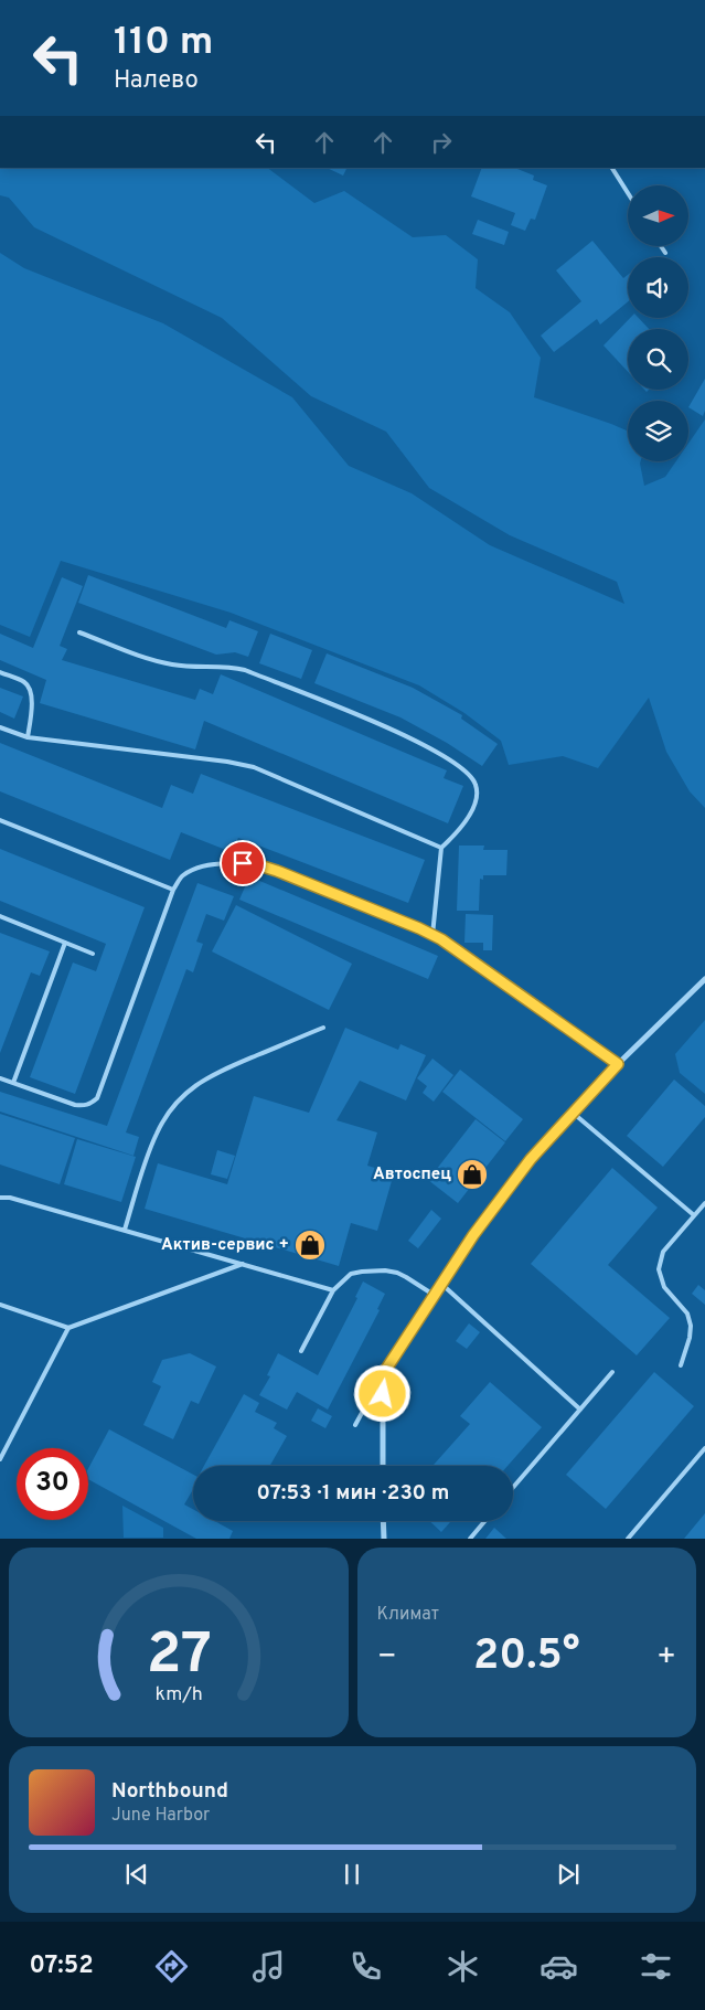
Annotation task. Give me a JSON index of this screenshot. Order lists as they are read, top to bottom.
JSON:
{
  "places": {
    "shop": ["Автоспец", "Актив-сервис +"]
  },
  "north": "right",
  "page": {
    "turn": ["110 m", "Налево"],
    "limit": "30",
    "trip": "07:53 · 1 мин · 230 m",
    "tile": "Климат",
    "heat": ["−", "20.5°", "+"],
    "song": ["Northbound", "June Harbor"],
    "tabs": "07:52",
    "gauge": ["27", "km/h"]
  }
}
